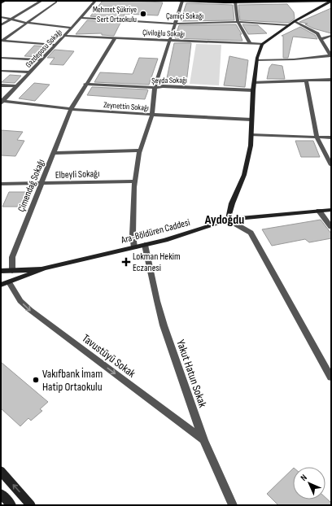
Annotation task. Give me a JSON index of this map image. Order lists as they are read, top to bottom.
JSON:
{
  "streets": {
    "street": [
      "Çamiçi Sokağı",
      "Çiviloğlu Sokağı",
      "Gazdeposu Sokağı",
      "Şeyda Sokağı",
      "Zeynettin Sokağı",
      "Elbeyli Sokağı",
      "Çimendağ Sokağı",
      "Ara-Böldüren Caddesi",
      "Tavustüyü Sokak",
      "Yakut Hatun Sokak"
    ]
  },
  "crossings": [
    ["Çamiçi Sokağı", "Gazdeposu Sokağı"],
    ["Çiviloğlu Sokağı", "Gazdeposu Sokağı"],
    ["Çiviloğlu Sokağı", "Çimendağ Sokağı"],
    ["Gazdeposu Sokağı", "Zeynettin Sokağı"],
    ["Şeyda Sokağı", "Çimendağ Sokağı"],
    ["Zeynettin Sokağı", "Çimendağ Sokağı"],
    ["Elbeyli Sokağı", "Çimendağ Sokağı"],
    ["Çimendağ Sokağı", "Ara-Böldüren Caddesi"],
    ["Ara-Böldüren Caddesi", "Tavustüyü Sokak"],
    ["Ara-Böldüren Caddesi", "Yakut Hatun Sokak"],
    ["Tavustüyü Sokak", "Yakut Hatun Sokak"]
  ],
  "one_way": ["Tavustüyü Sokak"],
  "districts": ["Aydoğdu"],
  "places": {
    "other": ["Mehmet Şükriye Sert Ortaokulu", "Vakıfbank İmam Hatip Ortaokulu"],
    "health": ["Lokman Hekim Eczanesi"]
  },
  "north": "top left"
}
